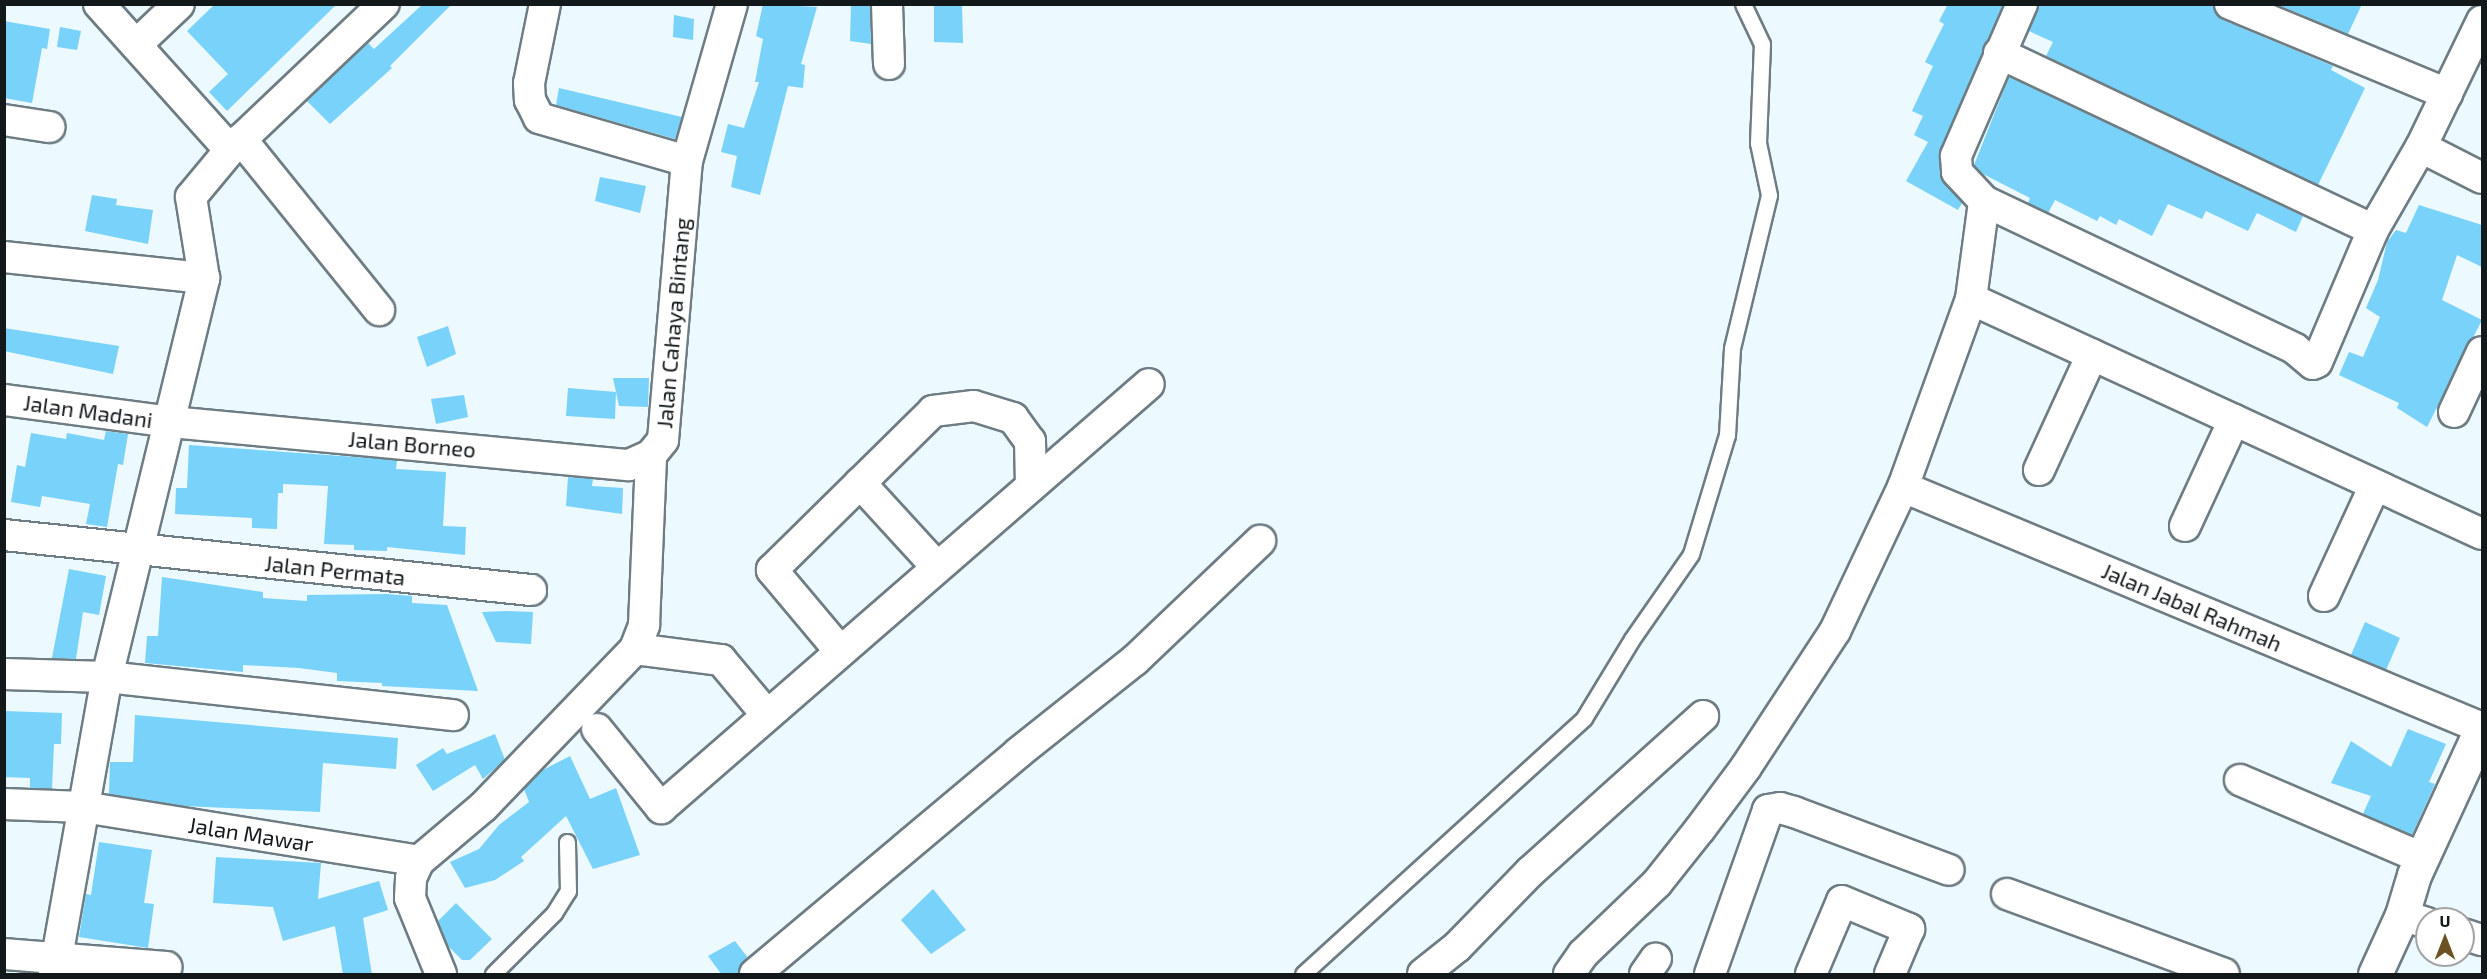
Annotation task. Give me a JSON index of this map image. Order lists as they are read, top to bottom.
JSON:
{
  "streets": {
    "street": [
      "Jalan Cahaya Bintang",
      "Jalan Madani",
      "Jalan Borneo",
      "Jalan Permata",
      "Jalan Jabal Rahmah",
      "Jalan Mawar"
    ]
  },
  "crossings": [
    ["Jalan Cahaya Bintang", "Jalan Borneo"],
    ["Jalan Cahaya Bintang", "Jalan Mawar"],
    ["Jalan Madani", "Jalan Borneo"]
  ],
  "north": "top"
}
